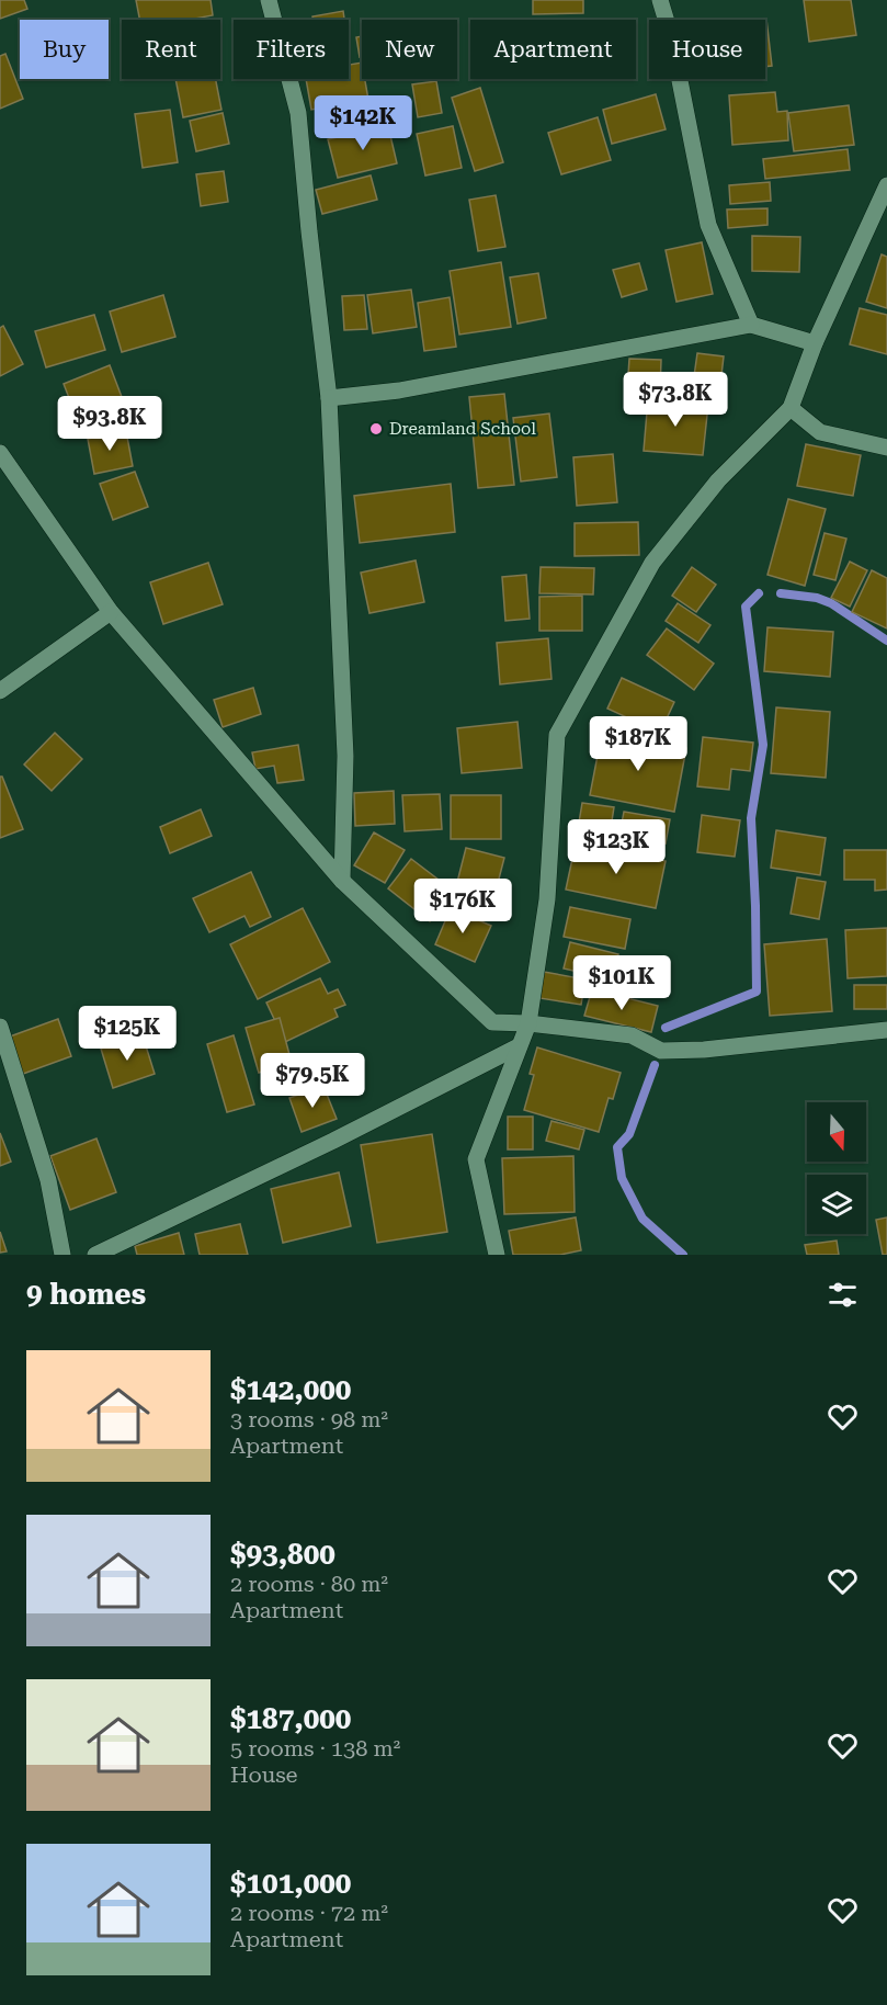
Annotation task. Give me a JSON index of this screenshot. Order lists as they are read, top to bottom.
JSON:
{
  "places": ["Dreamland School"],
  "north": "bottom",
  "page": {
    "chip": [
      "Buy",
      "Rent",
      "Filters",
      "New",
      "Apartment",
      "House"
    ],
    "price": [
      "$142K",
      "$73.8K",
      "$93.8K",
      "$187K",
      "$123K",
      "$176K",
      "$101K",
      "$125K",
      "$79.5K"
    ],
    "heading": "9 homes",
    "list": [
      {
        "name": "$142,000",
        "note": "3 rooms · 98 m² · Apartment"
      },
      {
        "name": "$93,800",
        "note": "2 rooms · 80 m² · Apartment"
      },
      {
        "name": "$187,000",
        "note": "5 rooms · 138 m² · House"
      },
      {
        "name": "$101,000",
        "note": "2 rooms · 72 m² · Apartment"
      }
    ]
  }
}
